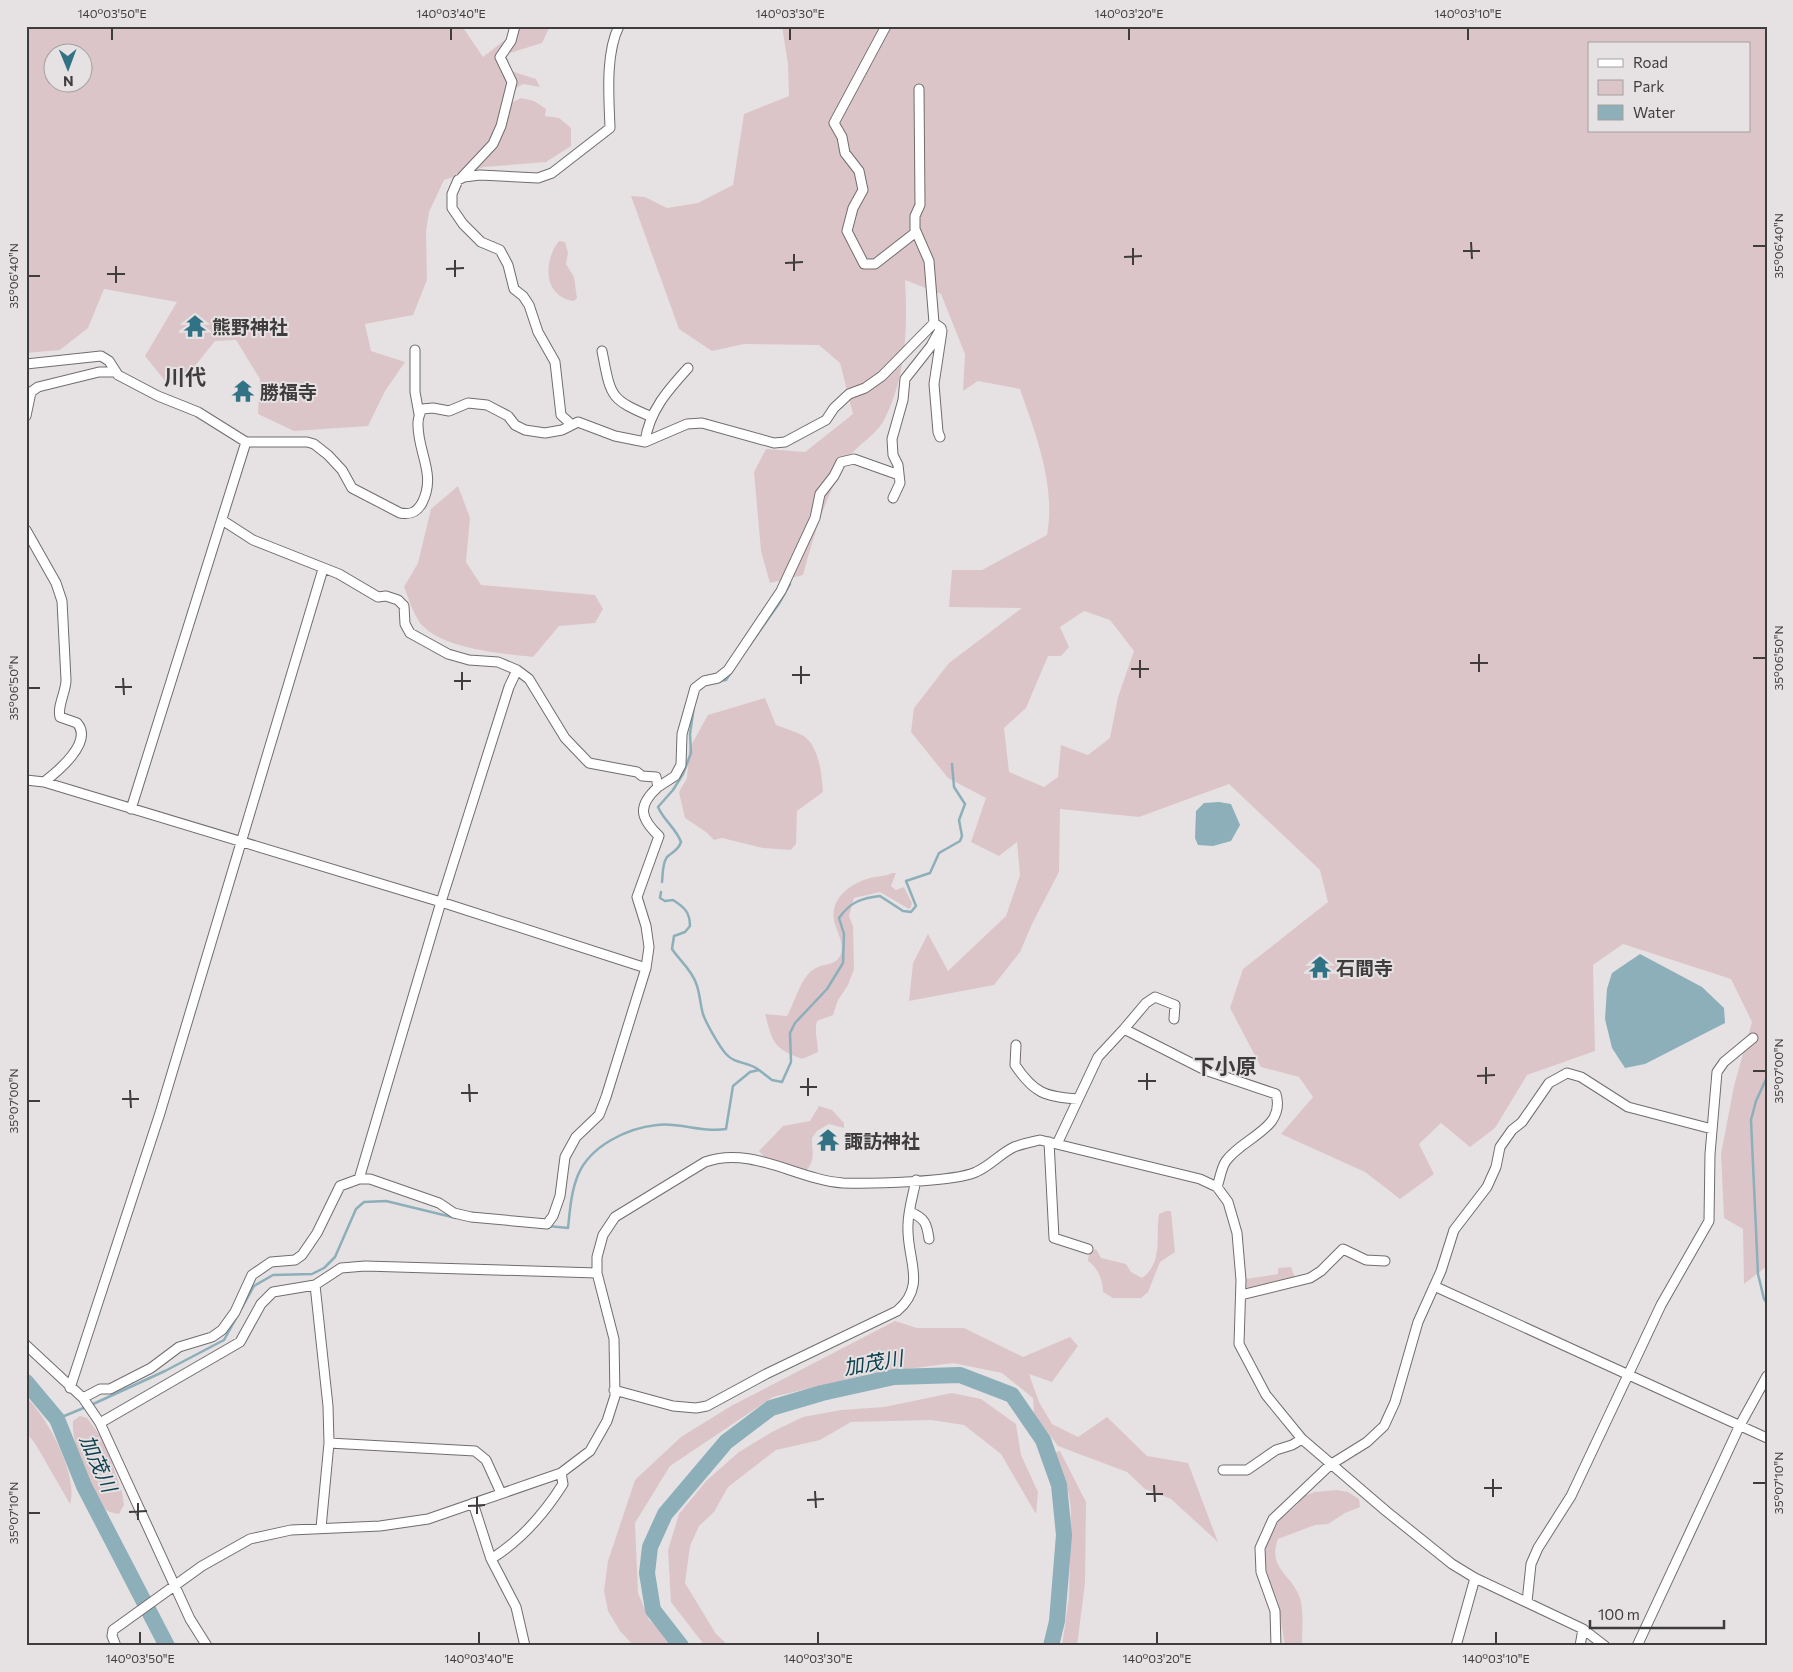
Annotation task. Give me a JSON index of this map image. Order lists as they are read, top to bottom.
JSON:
{
  "districts": ["川代", "下小原"],
  "water": ["加茂川"],
  "places": {
    "temple": [
      "熊野神社",
      "勝福寺",
      "石間寺",
      "諏訪神社"
    ]
  },
  "legend": ["Road", "Park", "Water"],
  "scale_bar": "100 m",
  "north": "bottom",
  "coordinates": [
    "140°03'50\"E",
    "140°03'40\"E",
    "140°03'30\"E",
    "140°03'20\"E",
    "140°03'10\"E",
    "35°06'40\"N",
    "35°06'50\"N",
    "35°07'00\"N",
    "35°07'10\"N"
  ]
}
